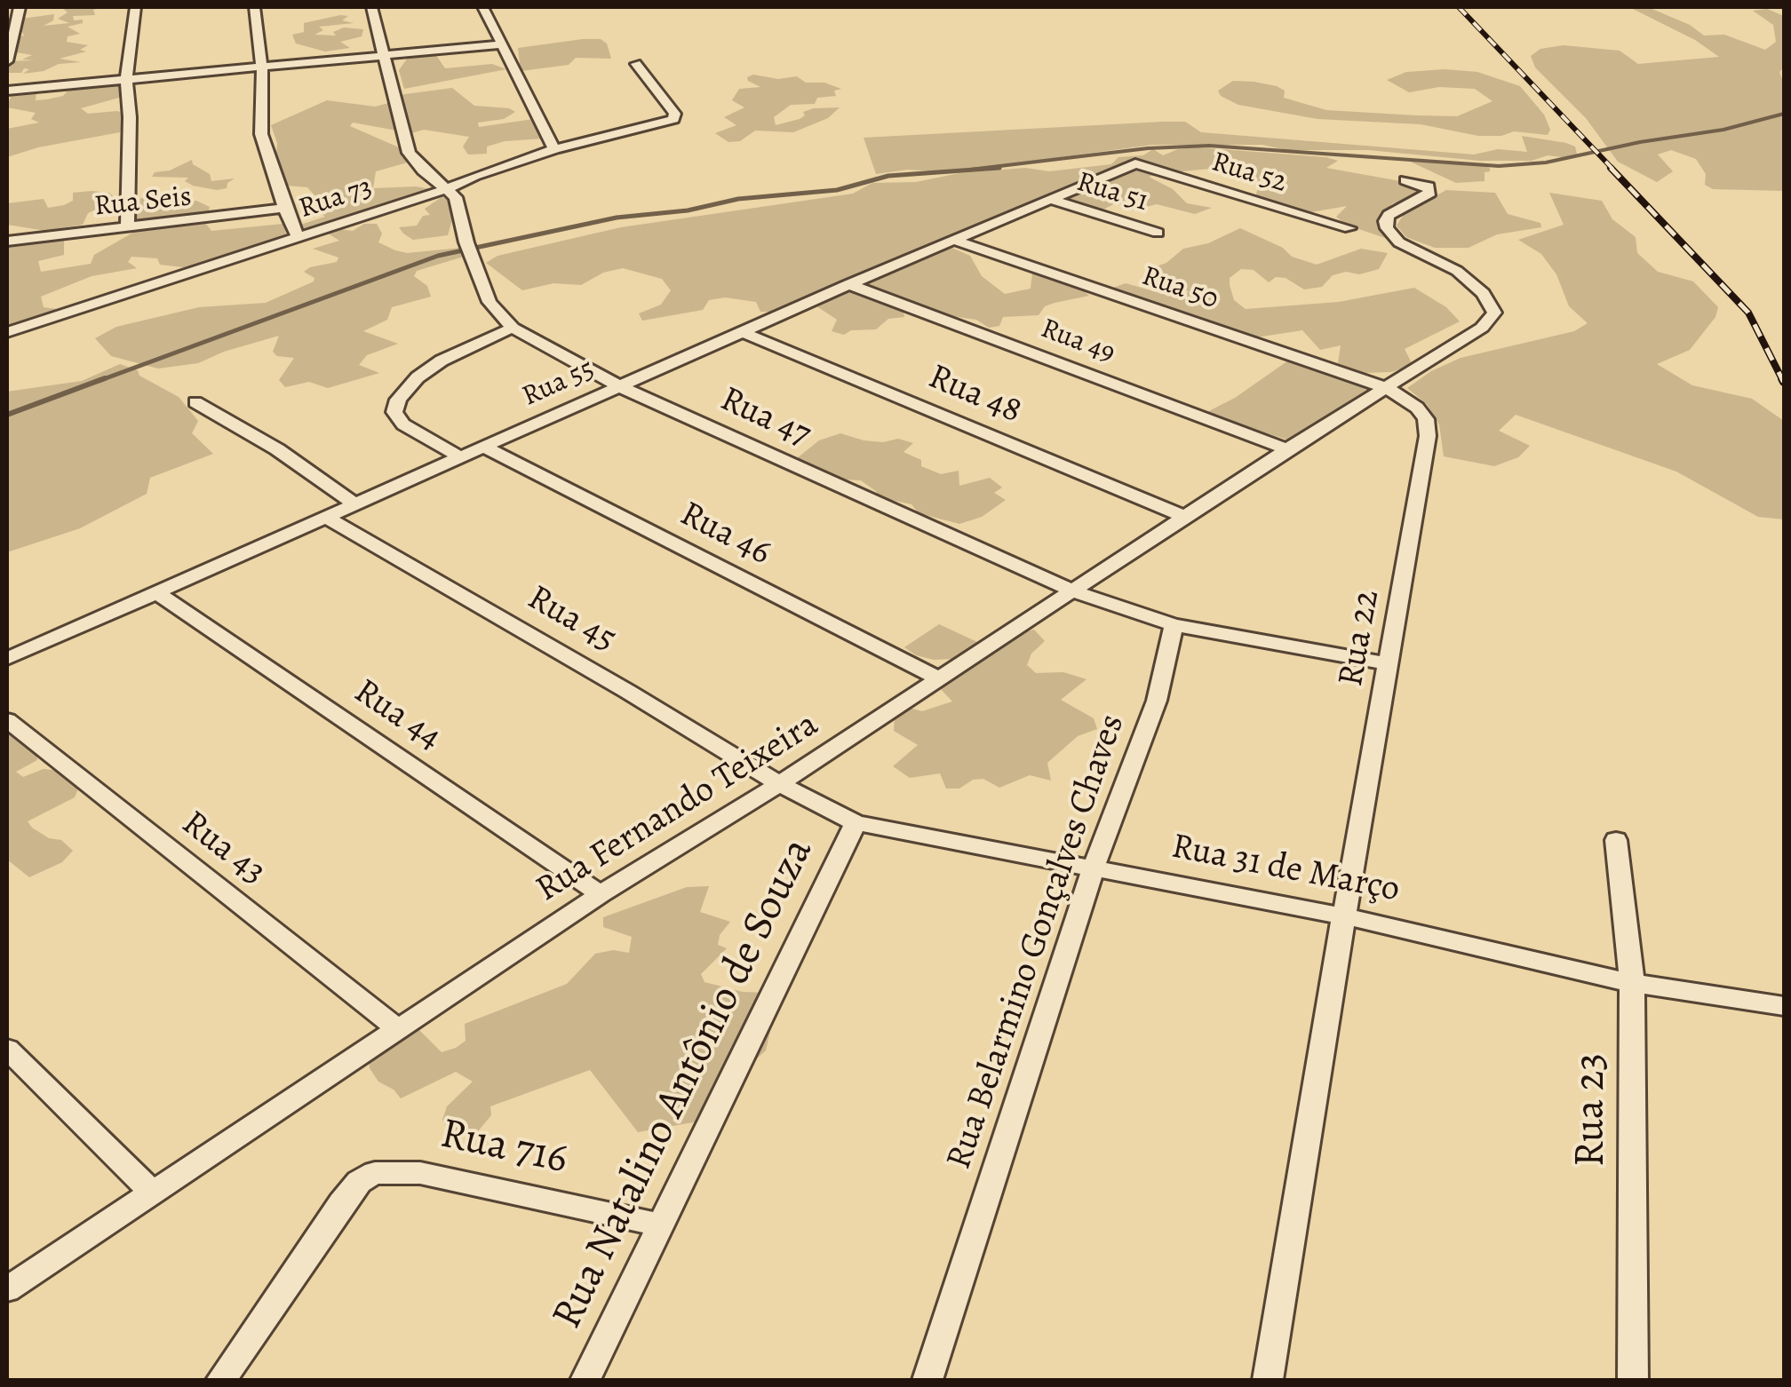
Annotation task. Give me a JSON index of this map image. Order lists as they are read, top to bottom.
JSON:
{
  "streets": {
    "street": [
      "Rua 52",
      "Rua 51",
      "Rua 73",
      "Rua Seis",
      "Rua 50",
      "Rua 49",
      "Rua 55",
      "Rua 48",
      "Rua 47",
      "Rua 46",
      "Rua 45",
      "Rua 22",
      "Rua 44",
      "Rua Fernando Teixeira",
      "Rua 43",
      "Rua 31 de Março",
      "Rua Belarmino Gonçalves Chaves",
      "Rua Natalino Antônio de Souza",
      "Rua 23",
      "Rua 716"
    ]
  },
  "crossings": [
    ["Rua 52", "Rua 55"],
    ["Rua 51", "Rua 55"],
    ["Rua 73", "Rua 47"],
    ["Rua 50", "Rua 55"],
    ["Rua 50", "Rua 22"],
    ["Rua 50", "Rua Fernando Teixeira"],
    ["Rua 49", "Rua 55"],
    ["Rua 49", "Rua Fernando Teixeira"],
    ["Rua 55", "Rua 48"],
    ["Rua 55", "Rua 47"],
    ["Rua 55", "Rua 46"],
    ["Rua 55", "Rua 45"],
    ["Rua 55", "Rua 44"],
    ["Rua 48", "Rua Fernando Teixeira"],
    ["Rua 47", "Rua Fernando Teixeira"],
    ["Rua 46", "Rua Fernando Teixeira"],
    ["Rua 45", "Rua Fernando Teixeira"],
    ["Rua 45", "Rua 31 de Março"],
    ["Rua 22", "Rua Fernando Teixeira"],
    ["Rua 22", "Rua 31 de Março"],
    ["Rua 44", "Rua Fernando Teixeira"],
    ["Rua Fernando Teixeira", "Rua 43"],
    ["Rua Fernando Teixeira", "Rua 31 de Março"],
    ["Rua 31 de Março", "Rua Belarmino Gonçalves Chaves"],
    ["Rua 31 de Março", "Rua Natalino Antônio de Souza"],
    ["Rua 31 de Março", "Rua 23"],
    ["Rua Natalino Antônio de Souza", "Rua 716"]
  ]
}
